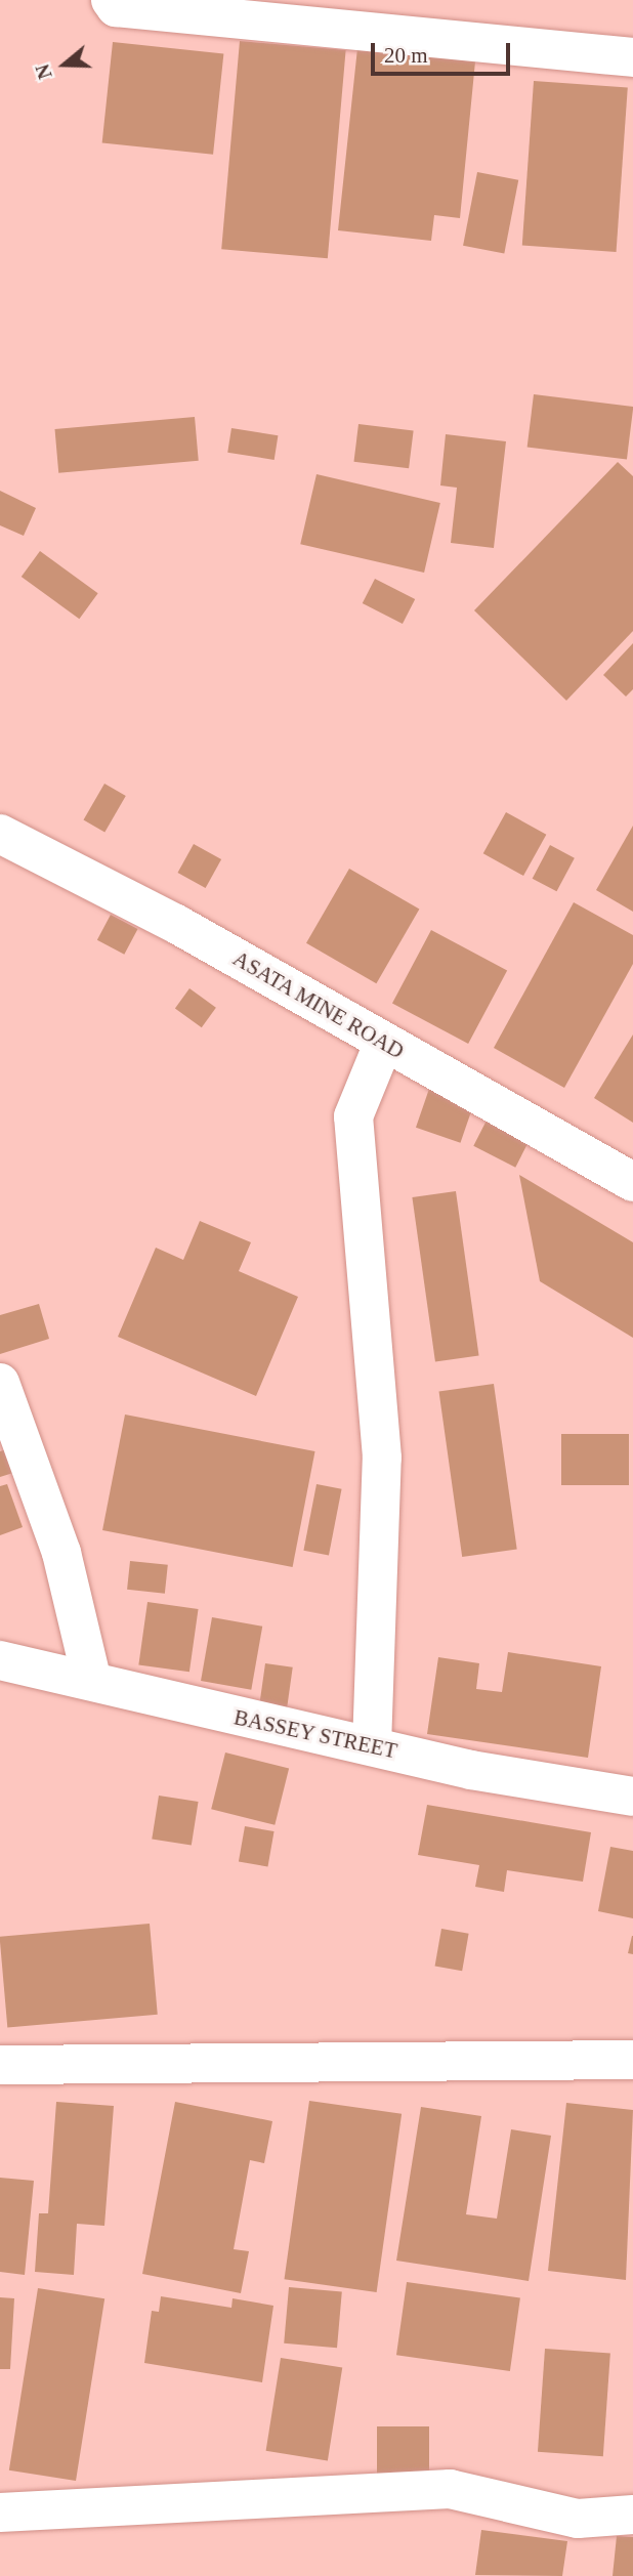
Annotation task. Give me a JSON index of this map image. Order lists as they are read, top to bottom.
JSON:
{
  "streets": {
    "street": ["ASATA MINE ROAD", "BASSEY STREET"]
  },
  "scale_bar": "20 m",
  "north": "left"
}
